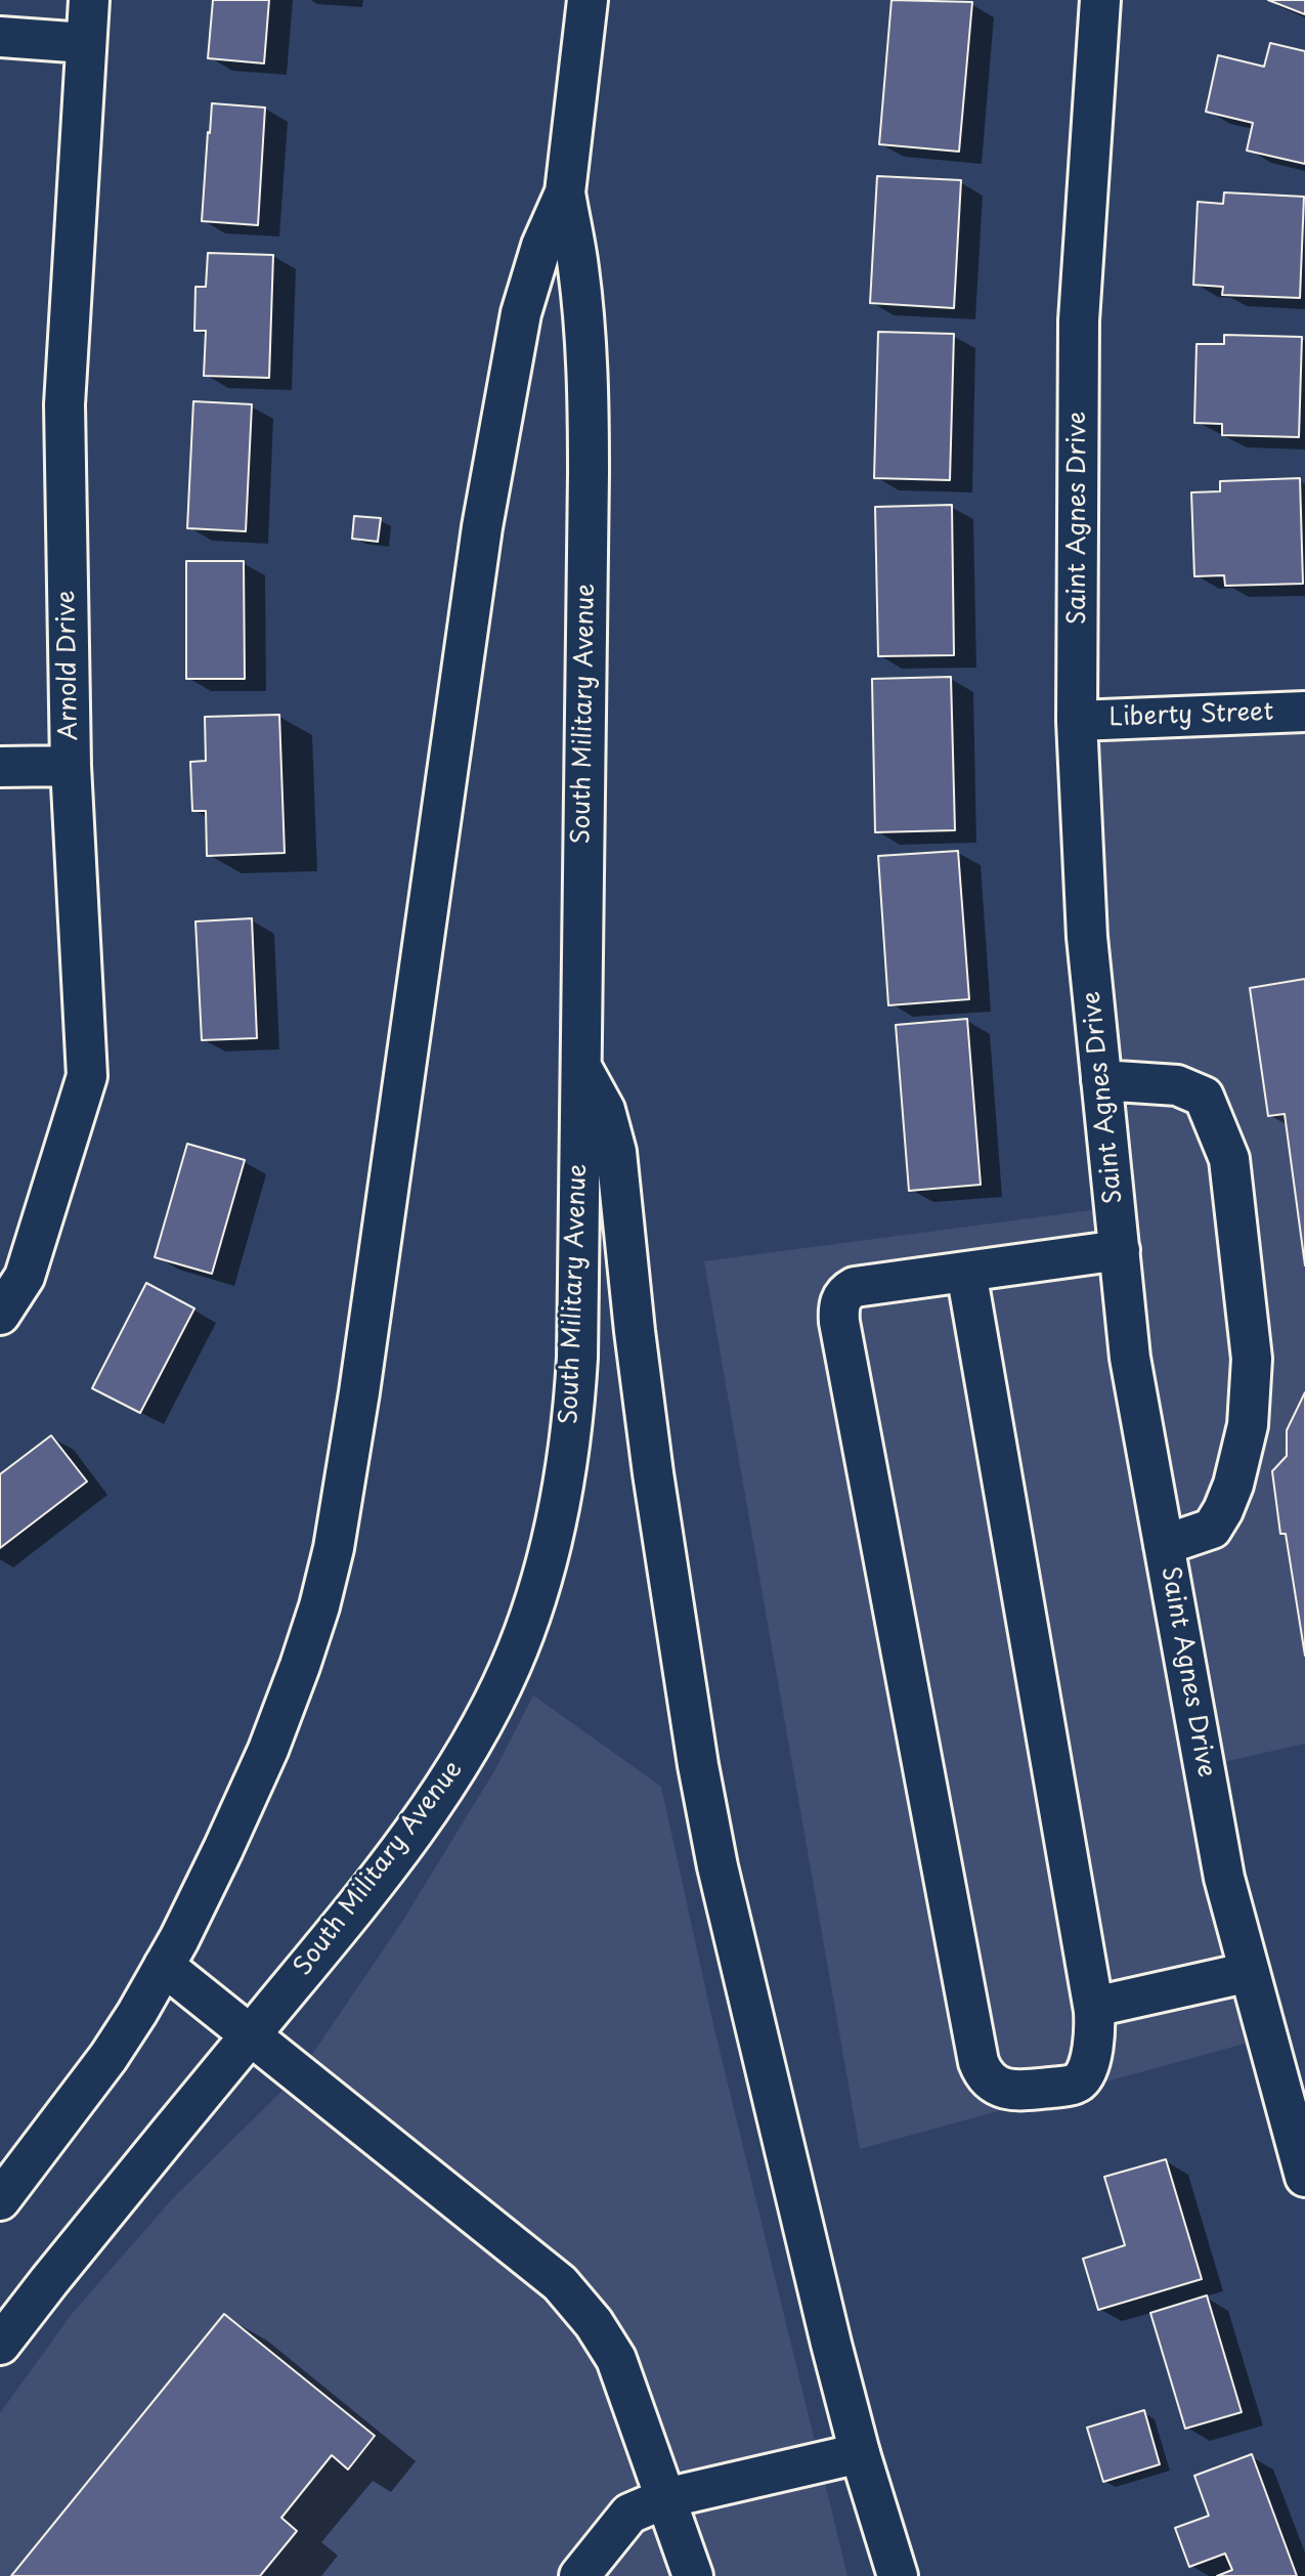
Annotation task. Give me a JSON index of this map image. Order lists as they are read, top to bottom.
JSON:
{
  "streets": {
    "main road": [
      "Saint Agnes Drive",
      "Arnold Drive",
      "South Military Avenue",
      "Liberty Street"
    ]
  },
  "crossings": [
    ["Saint Agnes Drive", "Liberty Street"]
  ]
}
